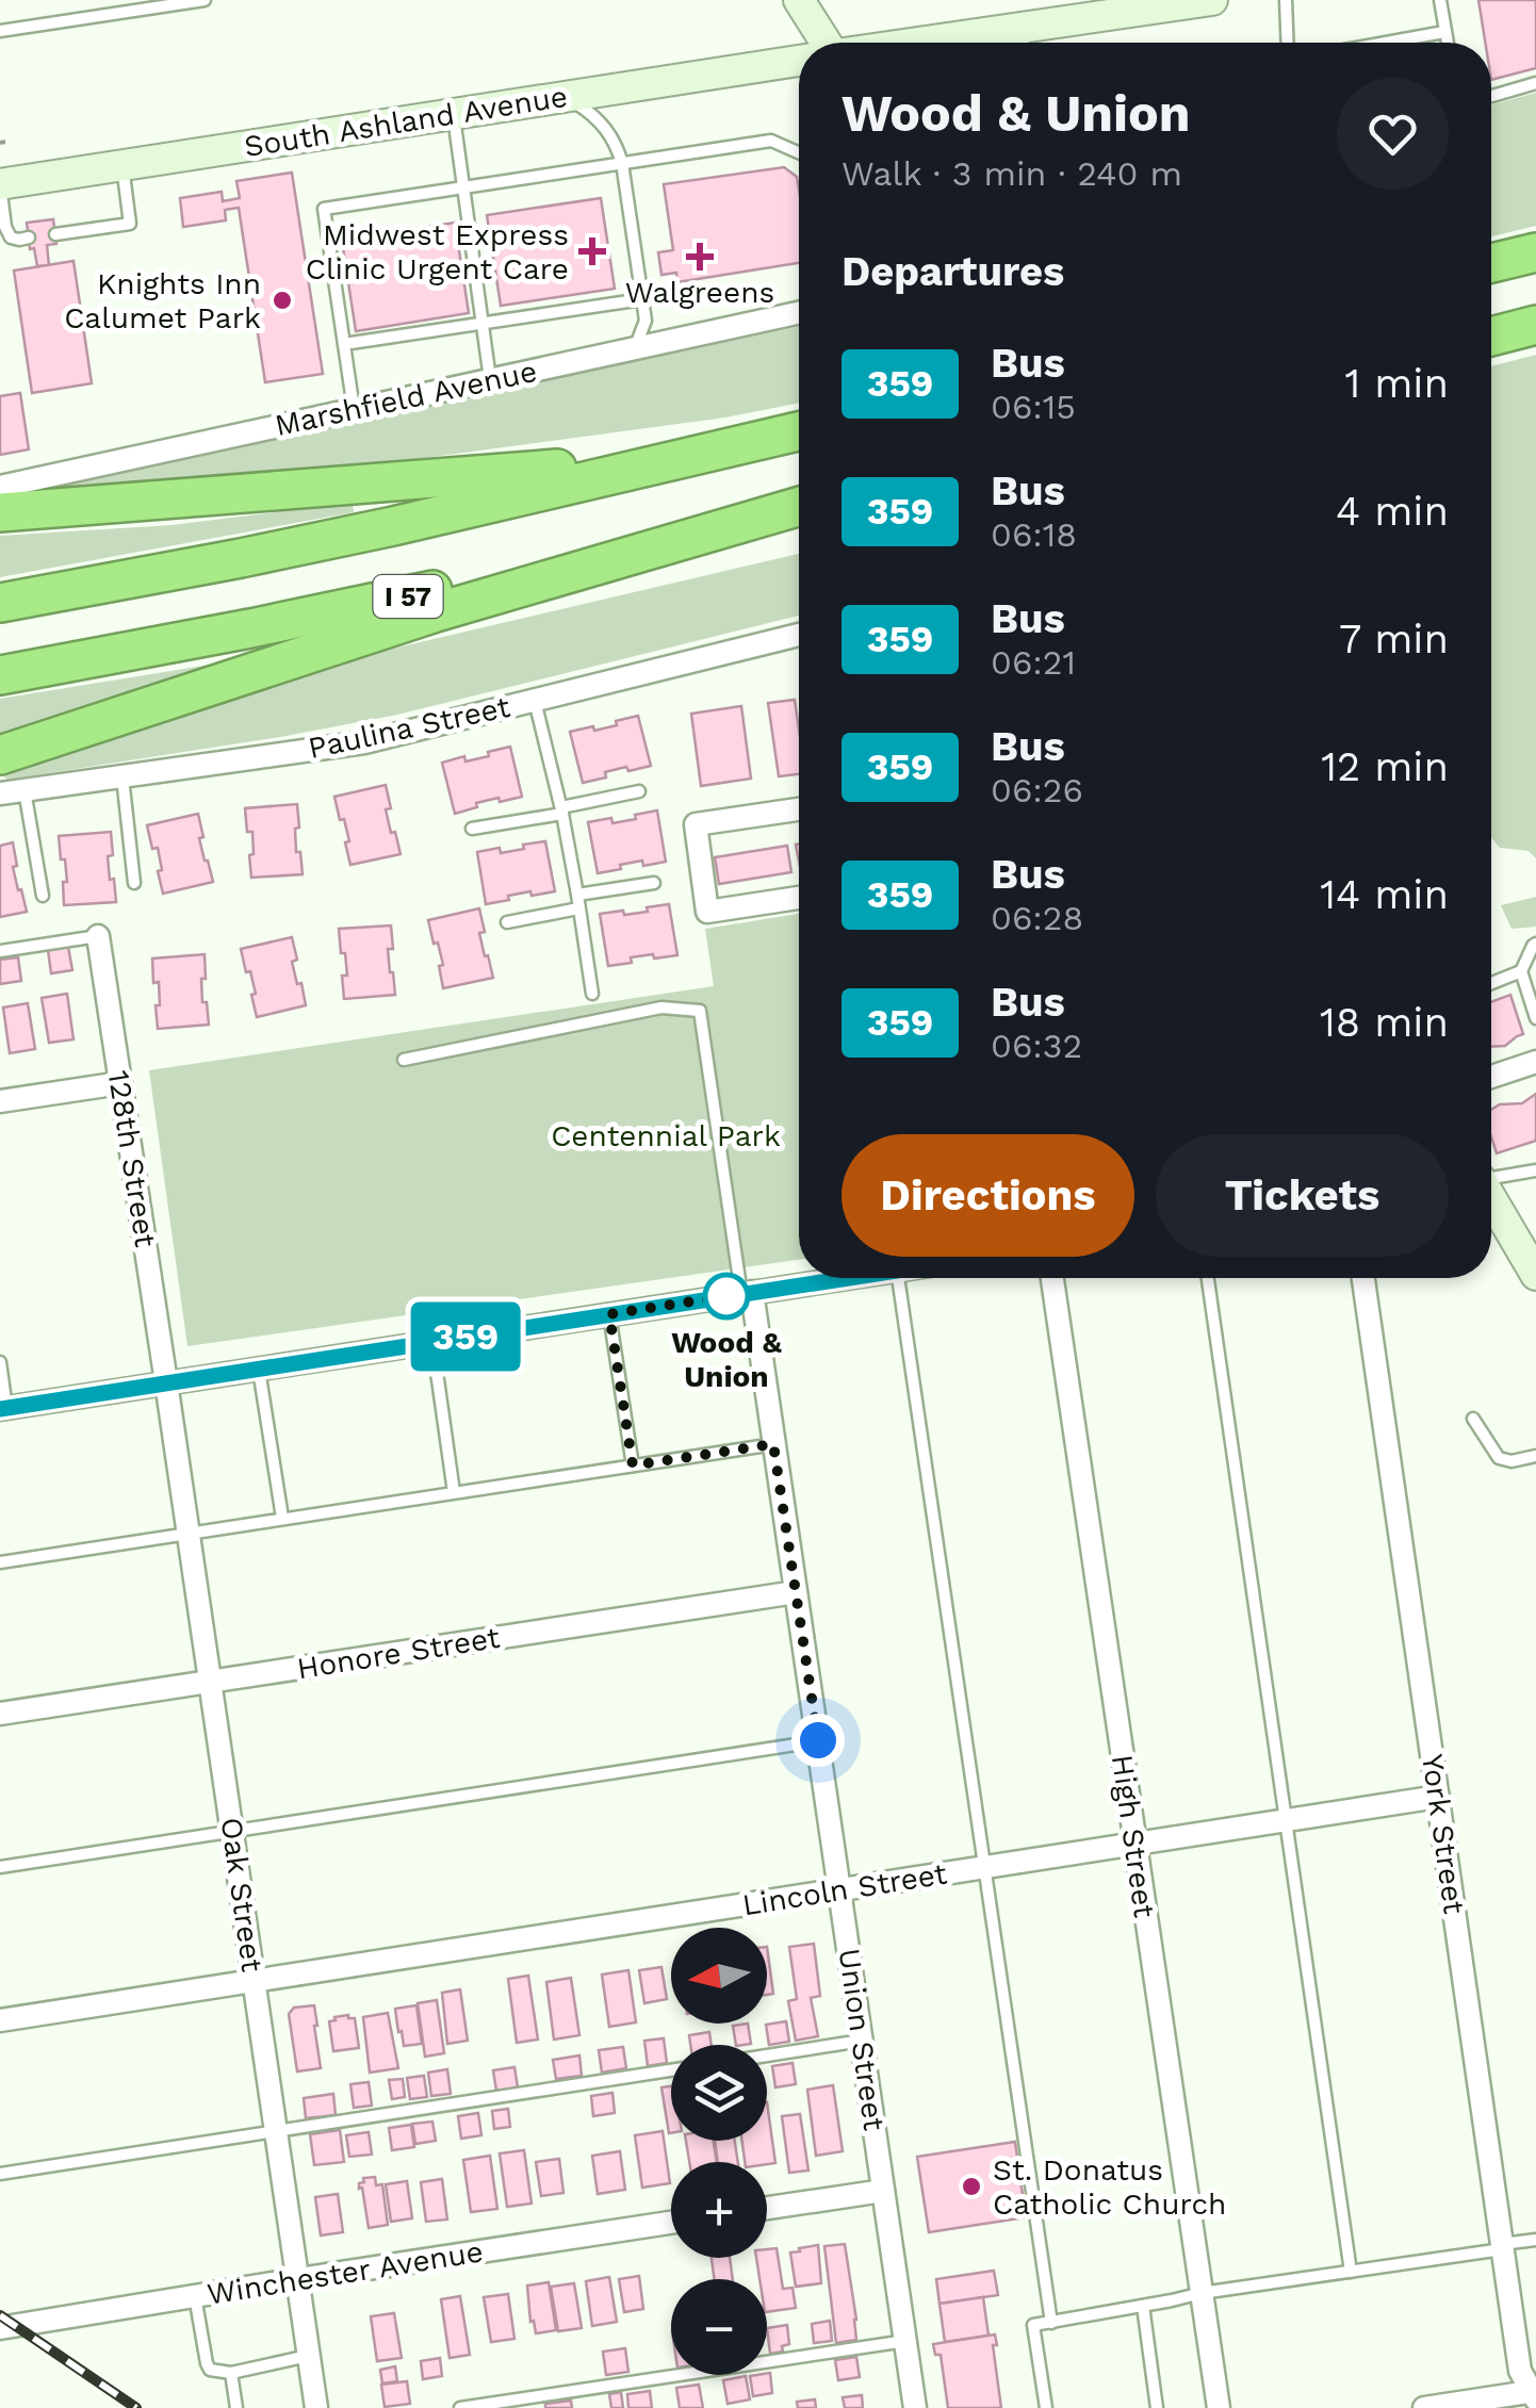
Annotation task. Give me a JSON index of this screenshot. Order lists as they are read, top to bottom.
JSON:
{
  "streets": {
    "highway": ["I 57"],
    "main road": ["South Ashland Avenue"],
    "street": [
      "Marshfield Avenue",
      "Paulina Street",
      "128th Street",
      "Honore Street",
      "York Street",
      "High Street",
      "Lincoln Street",
      "Oak Street",
      "Union Street",
      "Winchester Avenue"
    ]
  },
  "crossings": [
    ["128th Street", "Oak Street"],
    ["Honore Street", "Oak Street"],
    ["Honore Street", "Union Street"],
    ["York Street", "Lincoln Street"],
    ["High Street", "Lincoln Street"],
    ["Lincoln Street", "Oak Street"],
    ["Lincoln Street", "Union Street"],
    ["Oak Street", "Winchester Avenue"]
  ],
  "parks": ["Centennial Park"],
  "places": {
    "health": ["Midwest Express Clinic Urgent Care", "Walgreens"],
    "other": ["Knights Inn Calumet Park", "Wood & Union", "St. Donatus Catholic Church"]
  },
  "lines": ["bus line 359"],
  "north": "left",
  "page": {
    "on_map": "359",
    "heading": [
      ["Wood & Union", "Walk · 3 min · 240 m"],
      "Departures"
    ],
    "list": [
      {
        "mark": "359",
        "name": "Bus",
        "note": "06:15",
        "value": "1 min"
      },
      {
        "mark": "359",
        "name": "Bus",
        "note": "06:18",
        "value": "4 min"
      },
      {
        "mark": "359",
        "name": "Bus",
        "note": "06:21",
        "value": "7 min"
      },
      {
        "mark": "359",
        "name": "Bus",
        "note": "06:26",
        "value": "12 min"
      },
      {
        "mark": "359",
        "name": "Bus",
        "note": "06:28",
        "value": "14 min"
      },
      {
        "mark": "359",
        "name": "Bus",
        "note": "06:32",
        "value": "18 min"
      }
    ],
    "buttons": ["Directions", "Tickets"],
    "map_buttons": ["+", "−"]
  }
}
